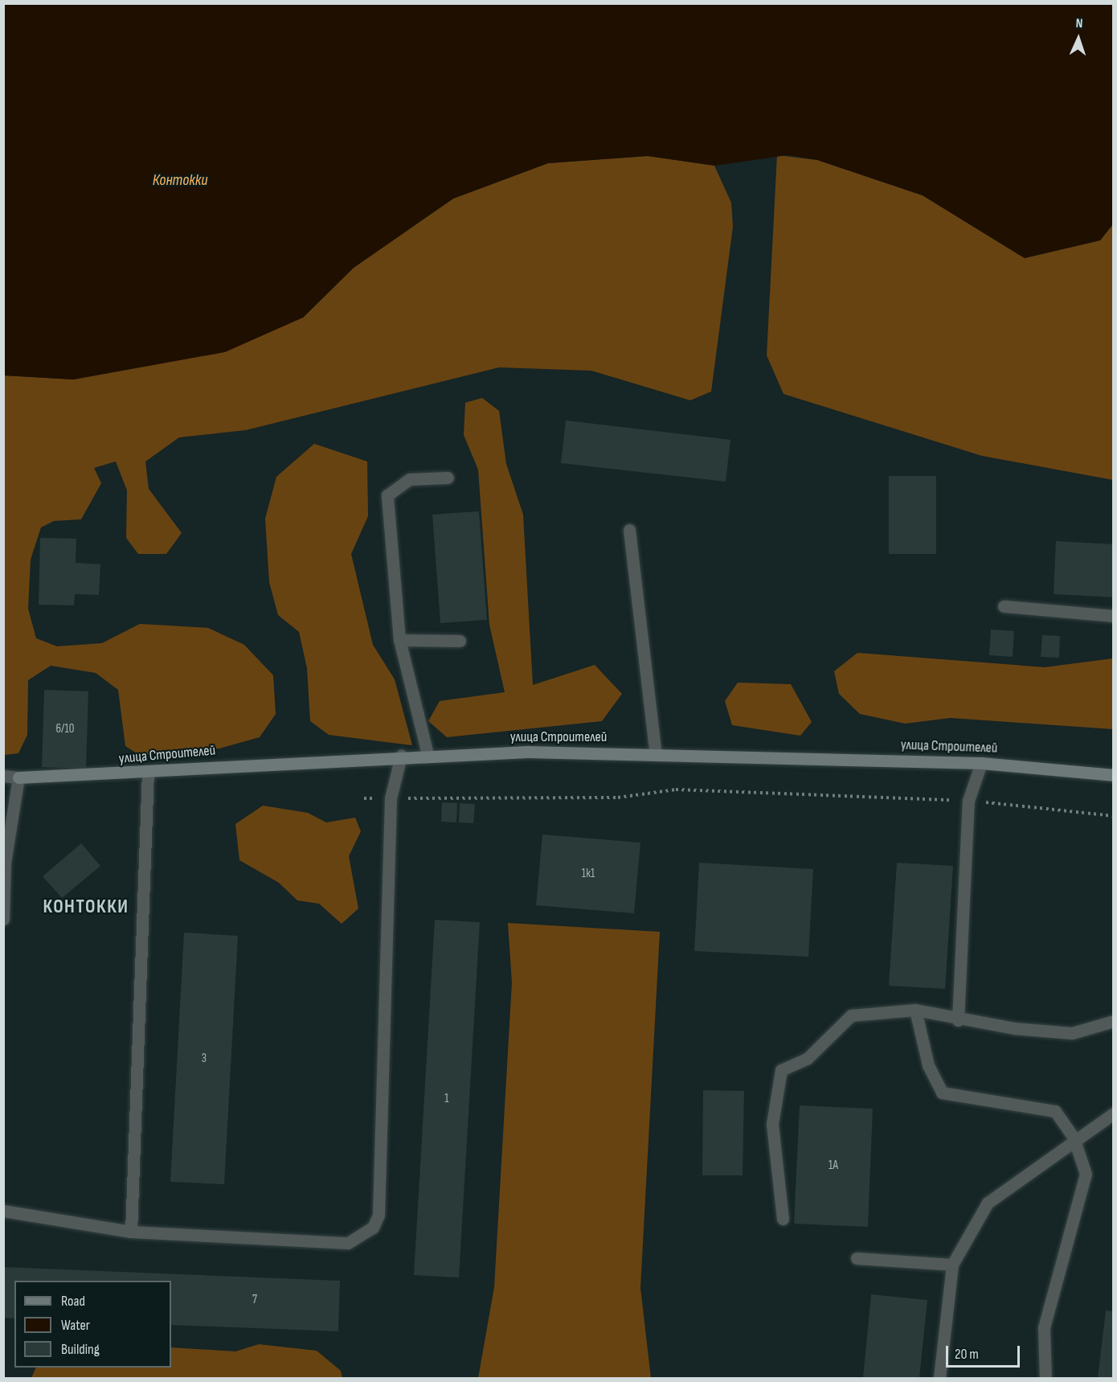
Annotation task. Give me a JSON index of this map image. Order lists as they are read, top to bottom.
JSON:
{
  "streets": {
    "street": ["улица Строителей"]
  },
  "districts": ["КОНТОККИ"],
  "water": ["Контокки"],
  "house_numbers": [
    "6/10",
    "1к1",
    "3",
    "1",
    "1А",
    "7"
  ],
  "legend": ["Road", "Water", "Building"],
  "scale_bar": "20 m",
  "north": "top"
}
